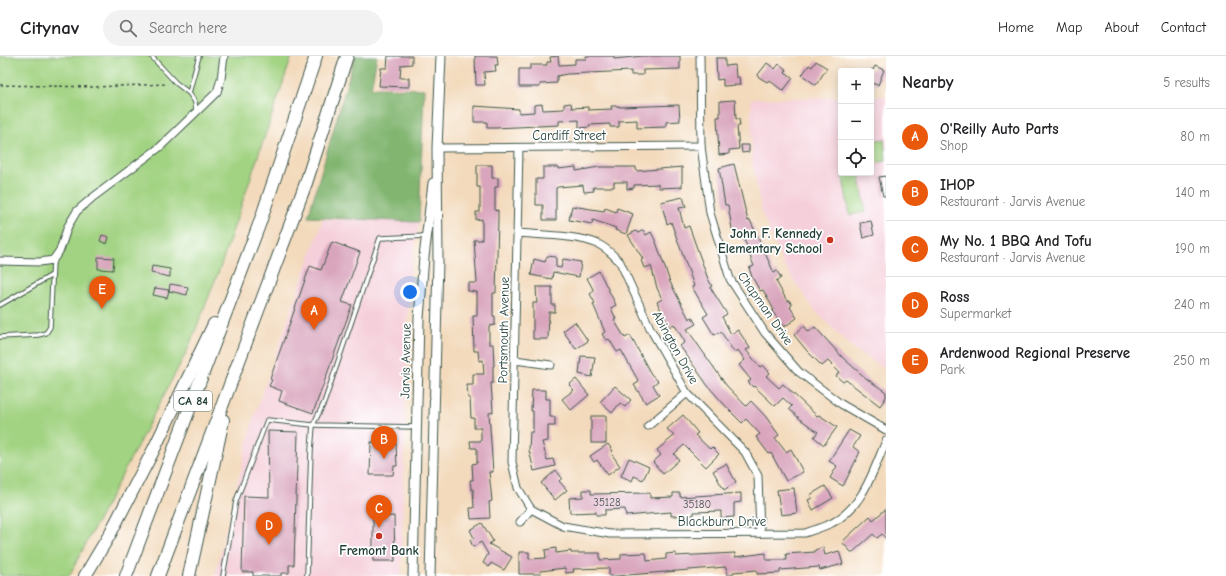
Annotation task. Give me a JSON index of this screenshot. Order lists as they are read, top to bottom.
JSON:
{
  "streets": {
    "highway": ["CA 84"],
    "street": [
      "Cardiff Street",
      "Chapman Drive",
      "Portsmouth Avenue",
      "Abington Drive",
      "Jarvis Avenue",
      "Blackburn Drive"
    ]
  },
  "crossings": [
    ["Cardiff Street", "Chapman Drive"],
    ["Cardiff Street", "Portsmouth Avenue"],
    ["Cardiff Street", "Jarvis Avenue"],
    ["Portsmouth Avenue", "Abington Drive"],
    ["Portsmouth Avenue", "Blackburn Drive"],
    ["Abington Drive", "Blackburn Drive"]
  ],
  "places": ["John F. Kennedy Elementary School", "Fremont Bank"],
  "house_numbers": ["35128", "35180"],
  "page": {
    "header": "Citynav",
    "search": "Search here",
    "nav": [
      "Home",
      "Map",
      "About",
      "Contact"
    ],
    "heading": ["Nearby", "5 results"],
    "map_buttons": ["+", "−"],
    "list": [
      {
        "mark": "A",
        "name": "O'Reilly Auto Parts",
        "note": "Shop",
        "value": "80 m"
      },
      {
        "mark": "B",
        "name": "IHOP",
        "note": "Restaurant · Jarvis Avenue",
        "value": "140 m"
      },
      {
        "mark": "C",
        "name": "My No. 1 BBQ And Tofu",
        "note": "Restaurant · Jarvis Avenue",
        "value": "190 m"
      },
      {
        "mark": "D",
        "name": "Ross",
        "note": "Supermarket",
        "value": "240 m"
      },
      {
        "mark": "E",
        "name": "Ardenwood Regional Preserve",
        "note": "Park",
        "value": "250 m"
      }
    ],
    "pins": [
      "E",
      "A",
      "B",
      "C",
      "D"
    ]
  }
}
